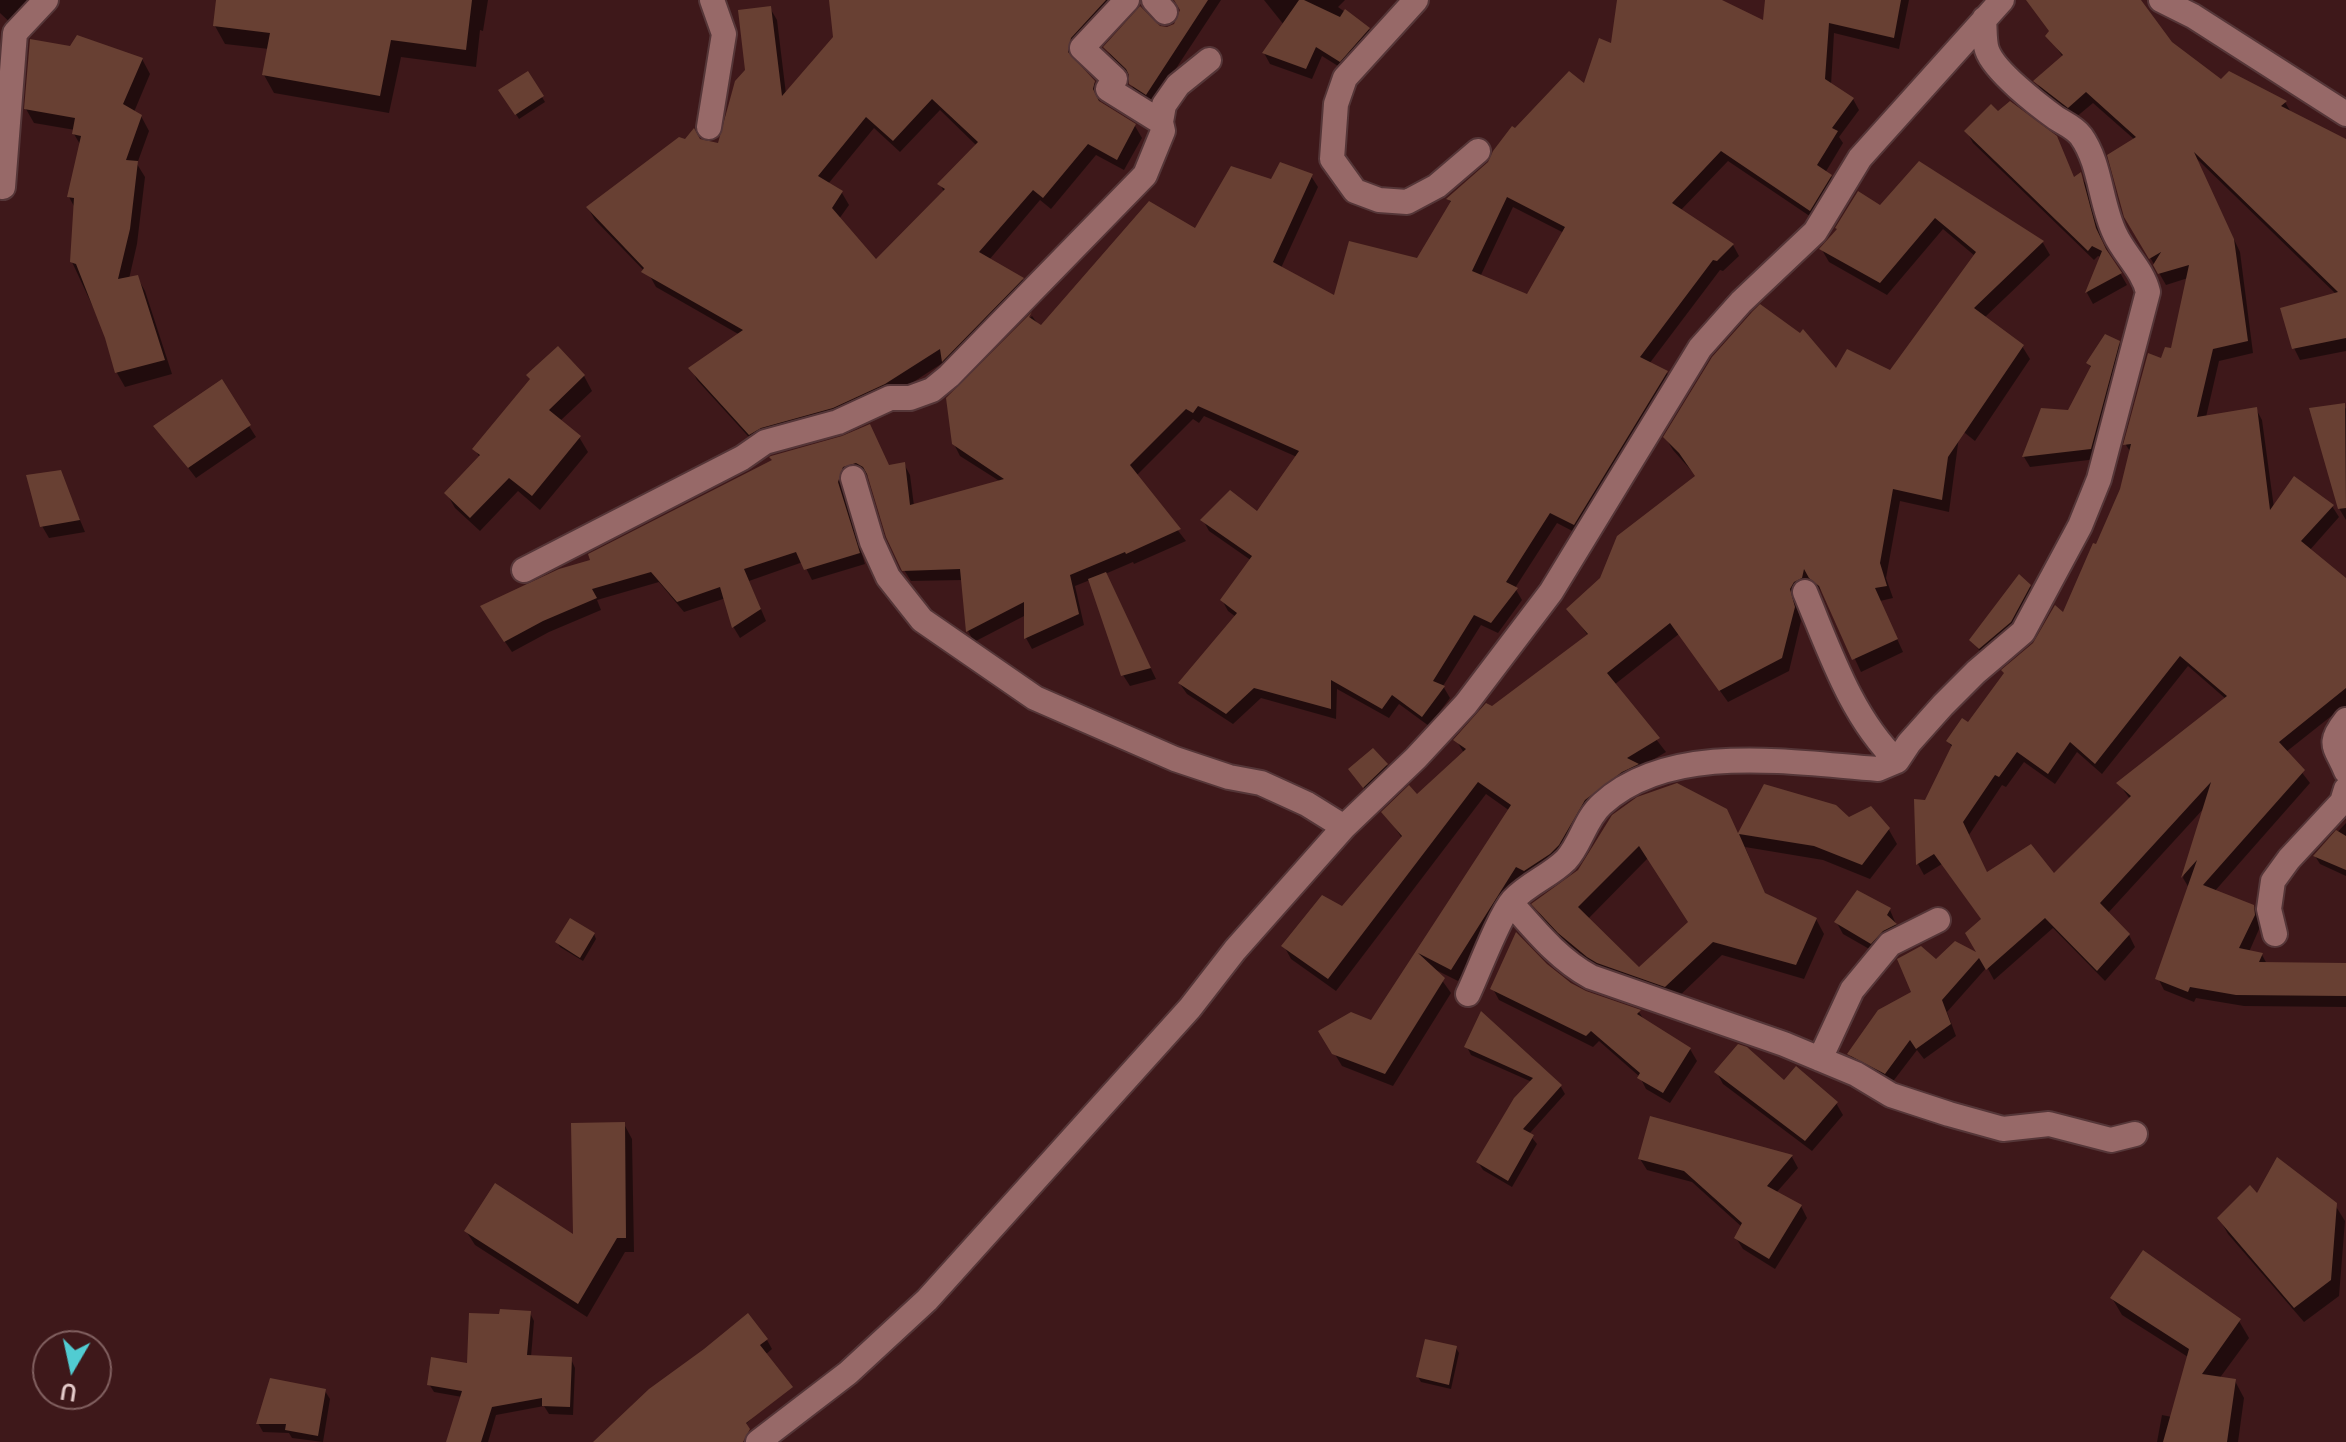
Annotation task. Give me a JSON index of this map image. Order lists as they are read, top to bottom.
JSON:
{
  "north": "bottom"
}
